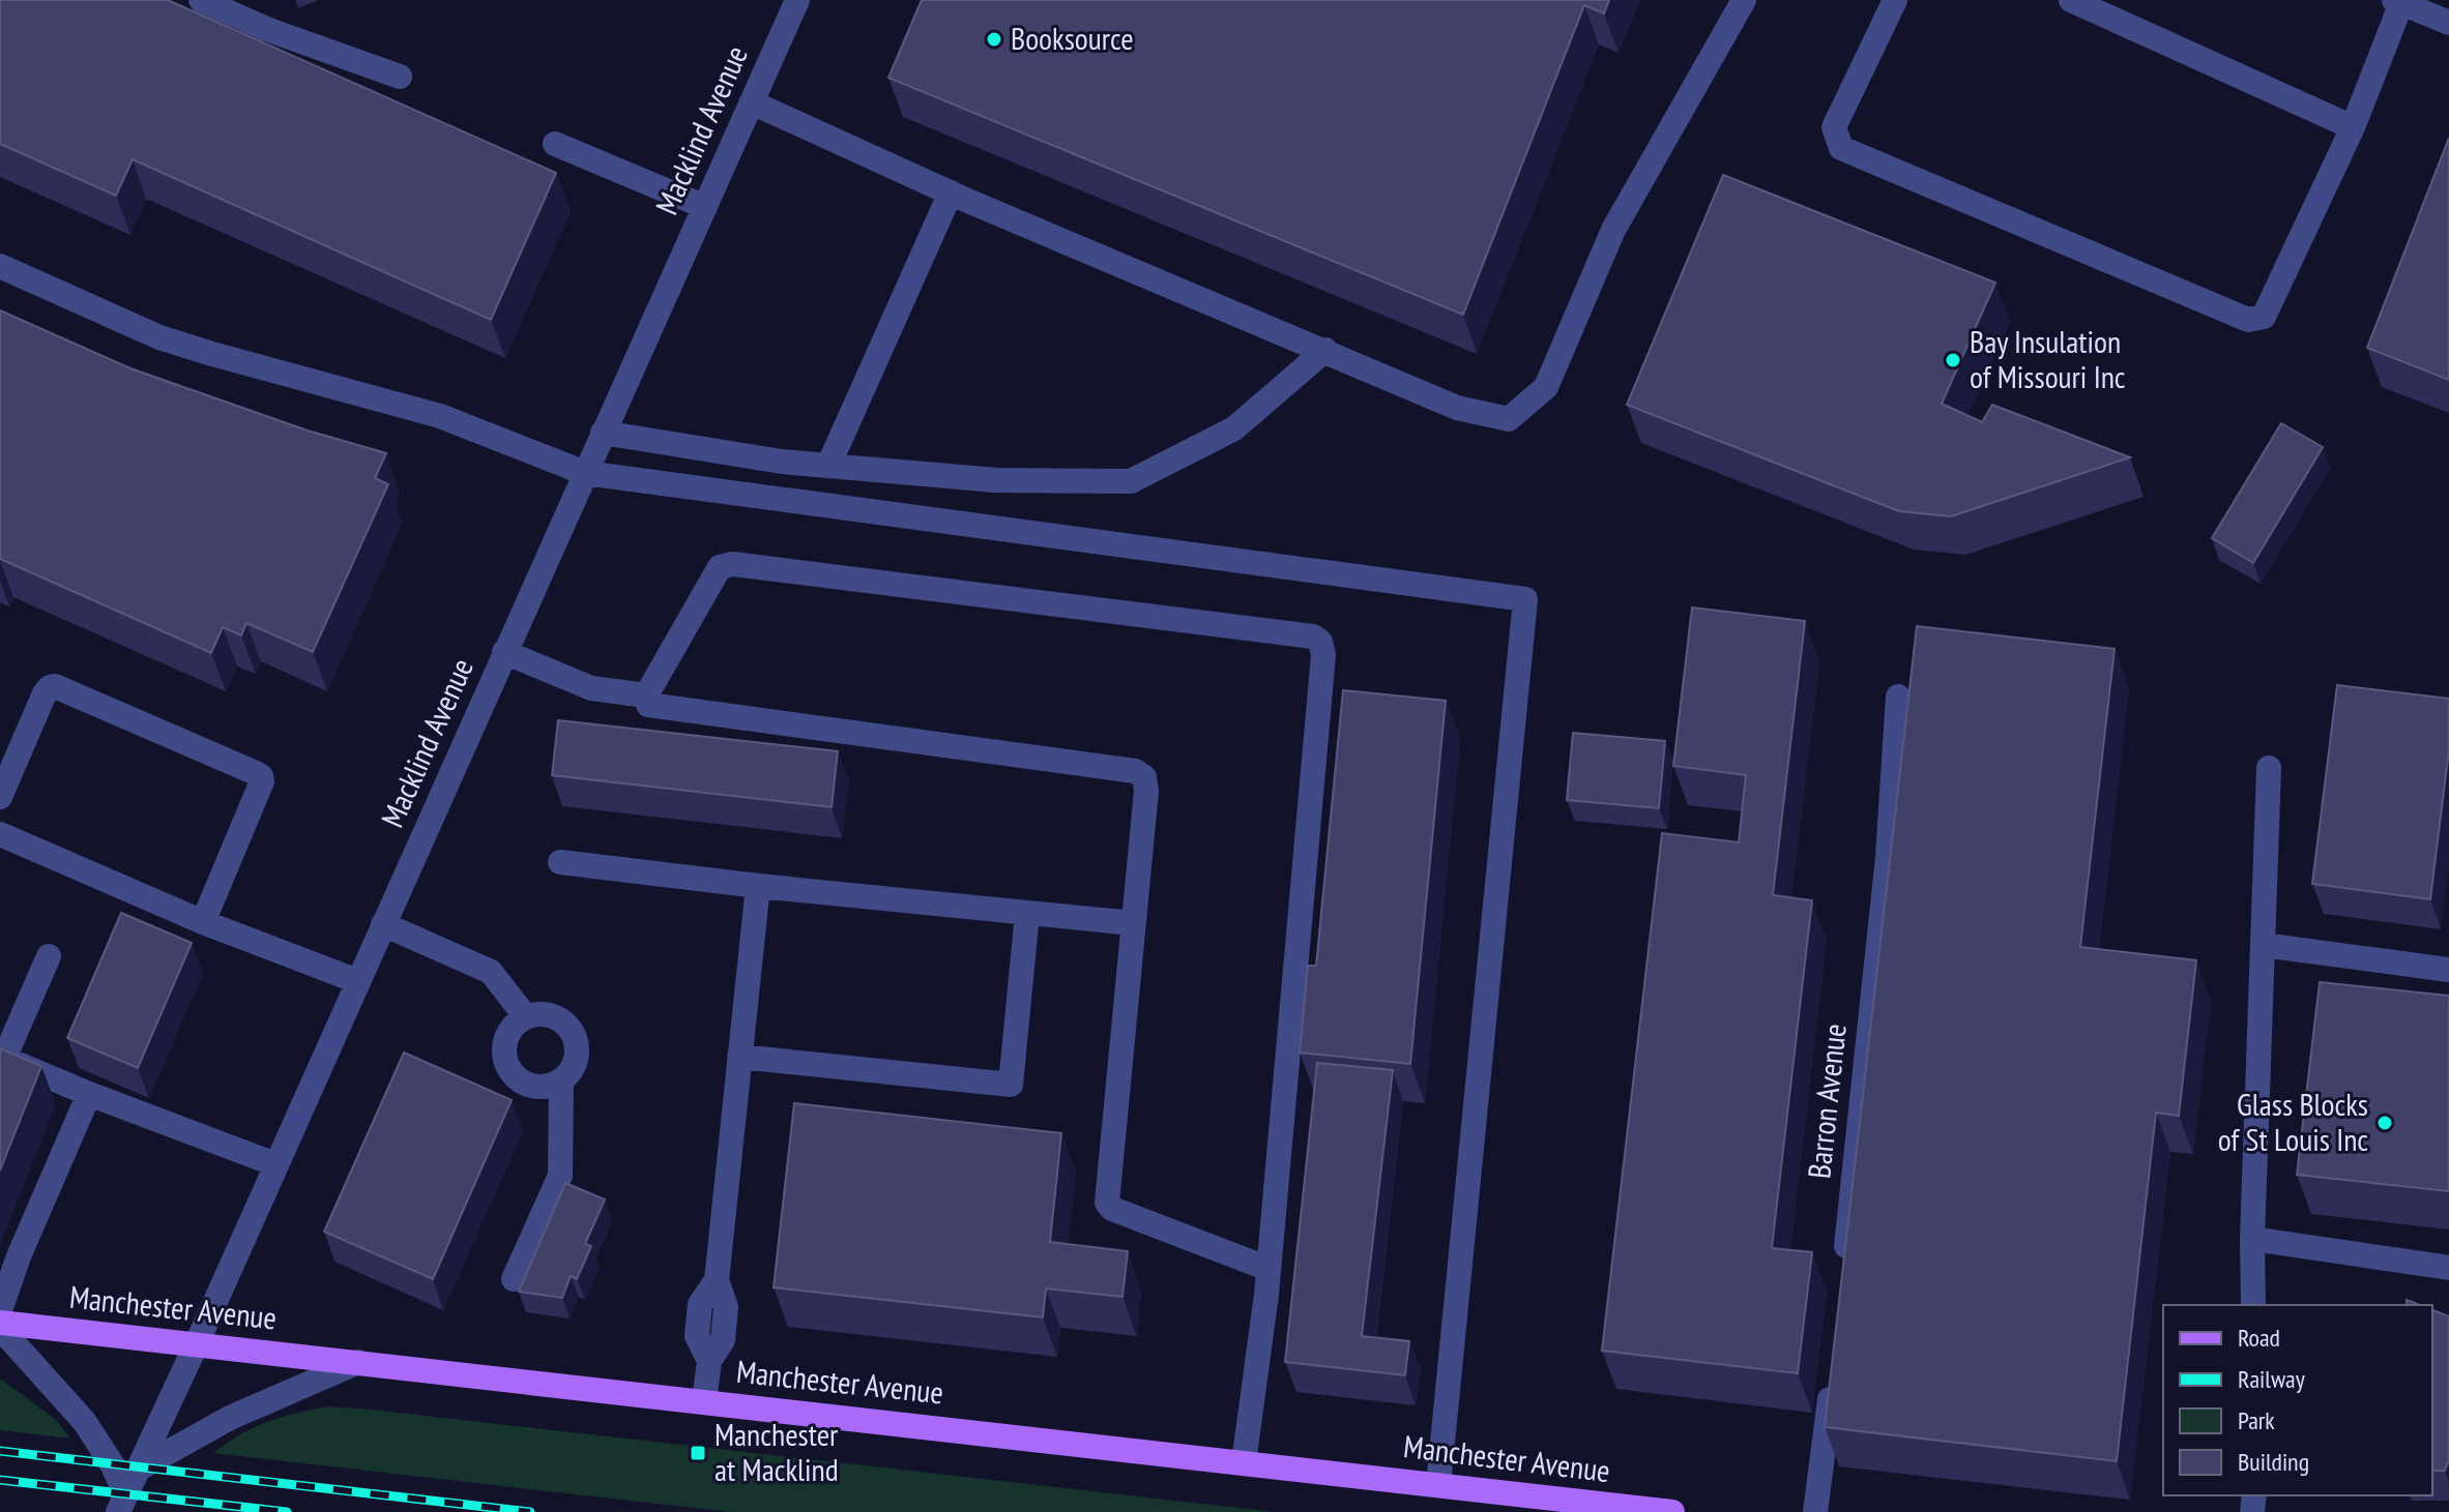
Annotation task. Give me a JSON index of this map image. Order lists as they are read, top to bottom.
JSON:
{
  "streets": {
    "main road": ["Manchester Avenue"],
    "street": ["Macklind Avenue", "Barron Avenue"]
  },
  "crossings": [
    ["Macklind Avenue", "Manchester Avenue"]
  ],
  "places": {
    "other": ["Booksource", "Bay Insulation of Missouri Inc", "Glass Blocks of St Louis Inc"],
    "transit": ["Manchester at Macklind"]
  },
  "legend": [
    "Road",
    "Railway",
    "Park",
    "Building"
  ]
}
